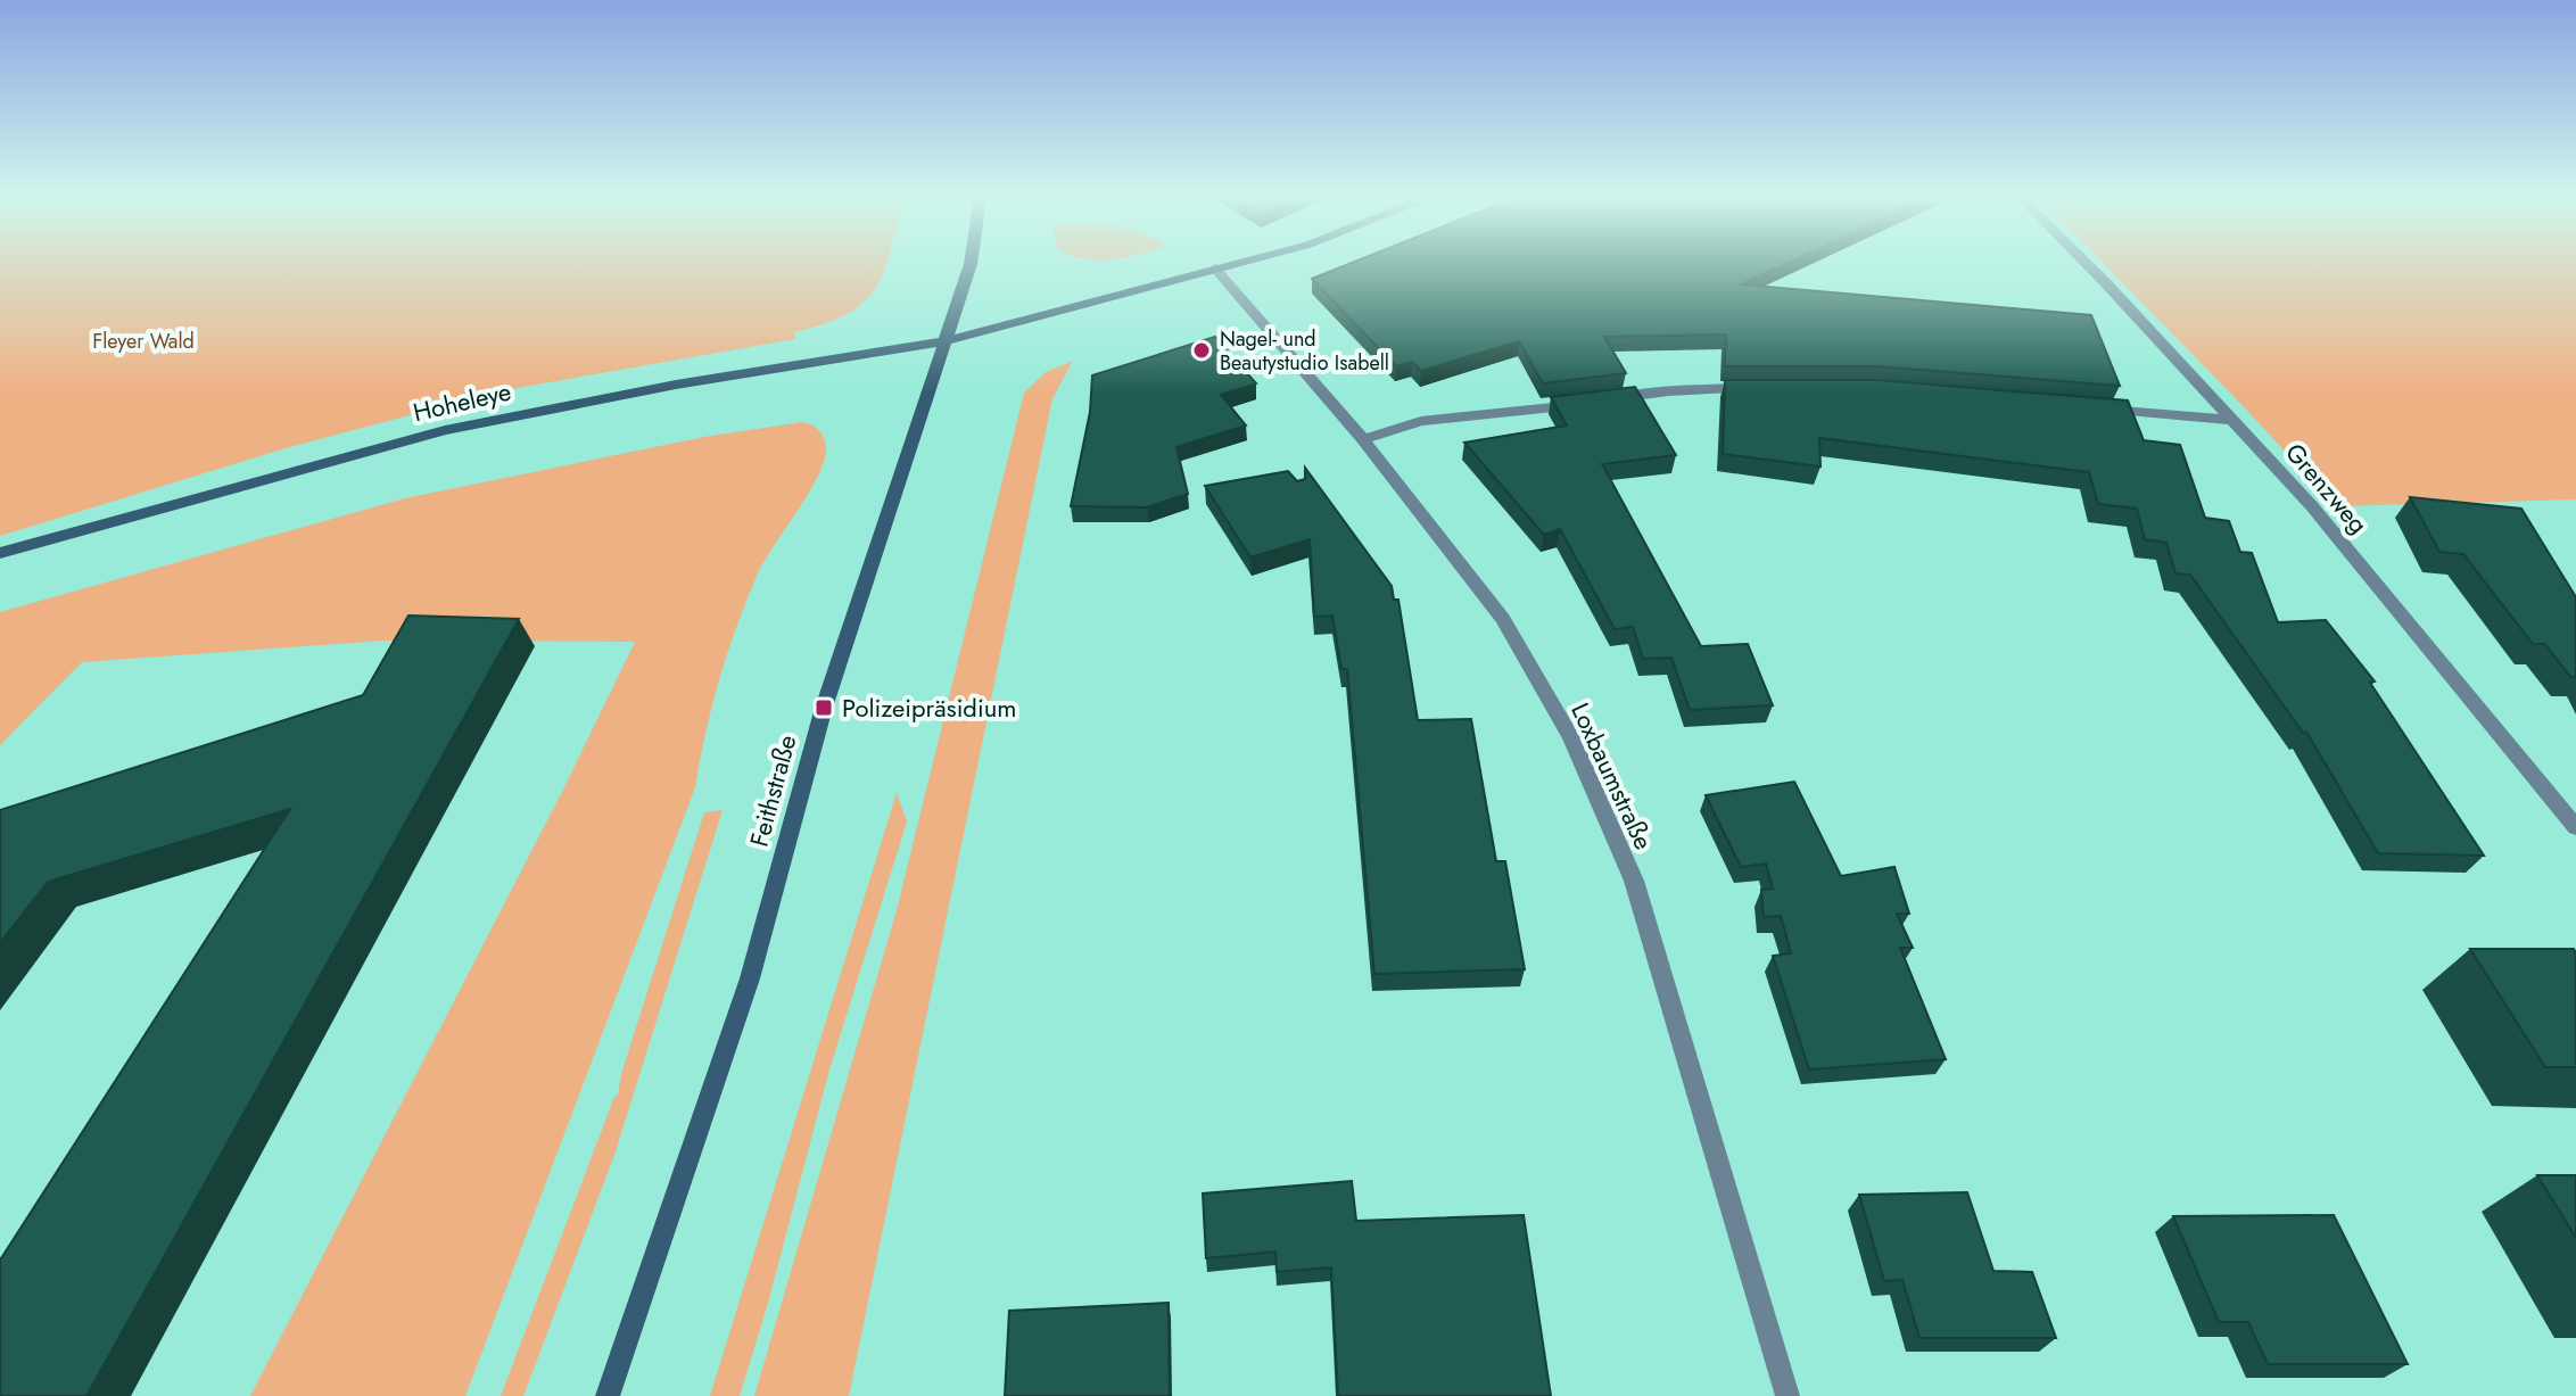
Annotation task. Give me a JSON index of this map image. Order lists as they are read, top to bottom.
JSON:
{
  "streets": {
    "street": [
      "Hoheleye",
      "Grenzweg",
      "Loxbaumstraße",
      "Feithstraße"
    ]
  },
  "crossings": [
    ["Hoheleye", "Loxbaumstraße"],
    ["Hoheleye", "Feithstraße"]
  ],
  "parks": ["Fleyer Wald"],
  "places": {
    "other": ["Nagel- und Beautystudio Isabell"],
    "transit": ["Polizeipräsidium"]
  }
}
